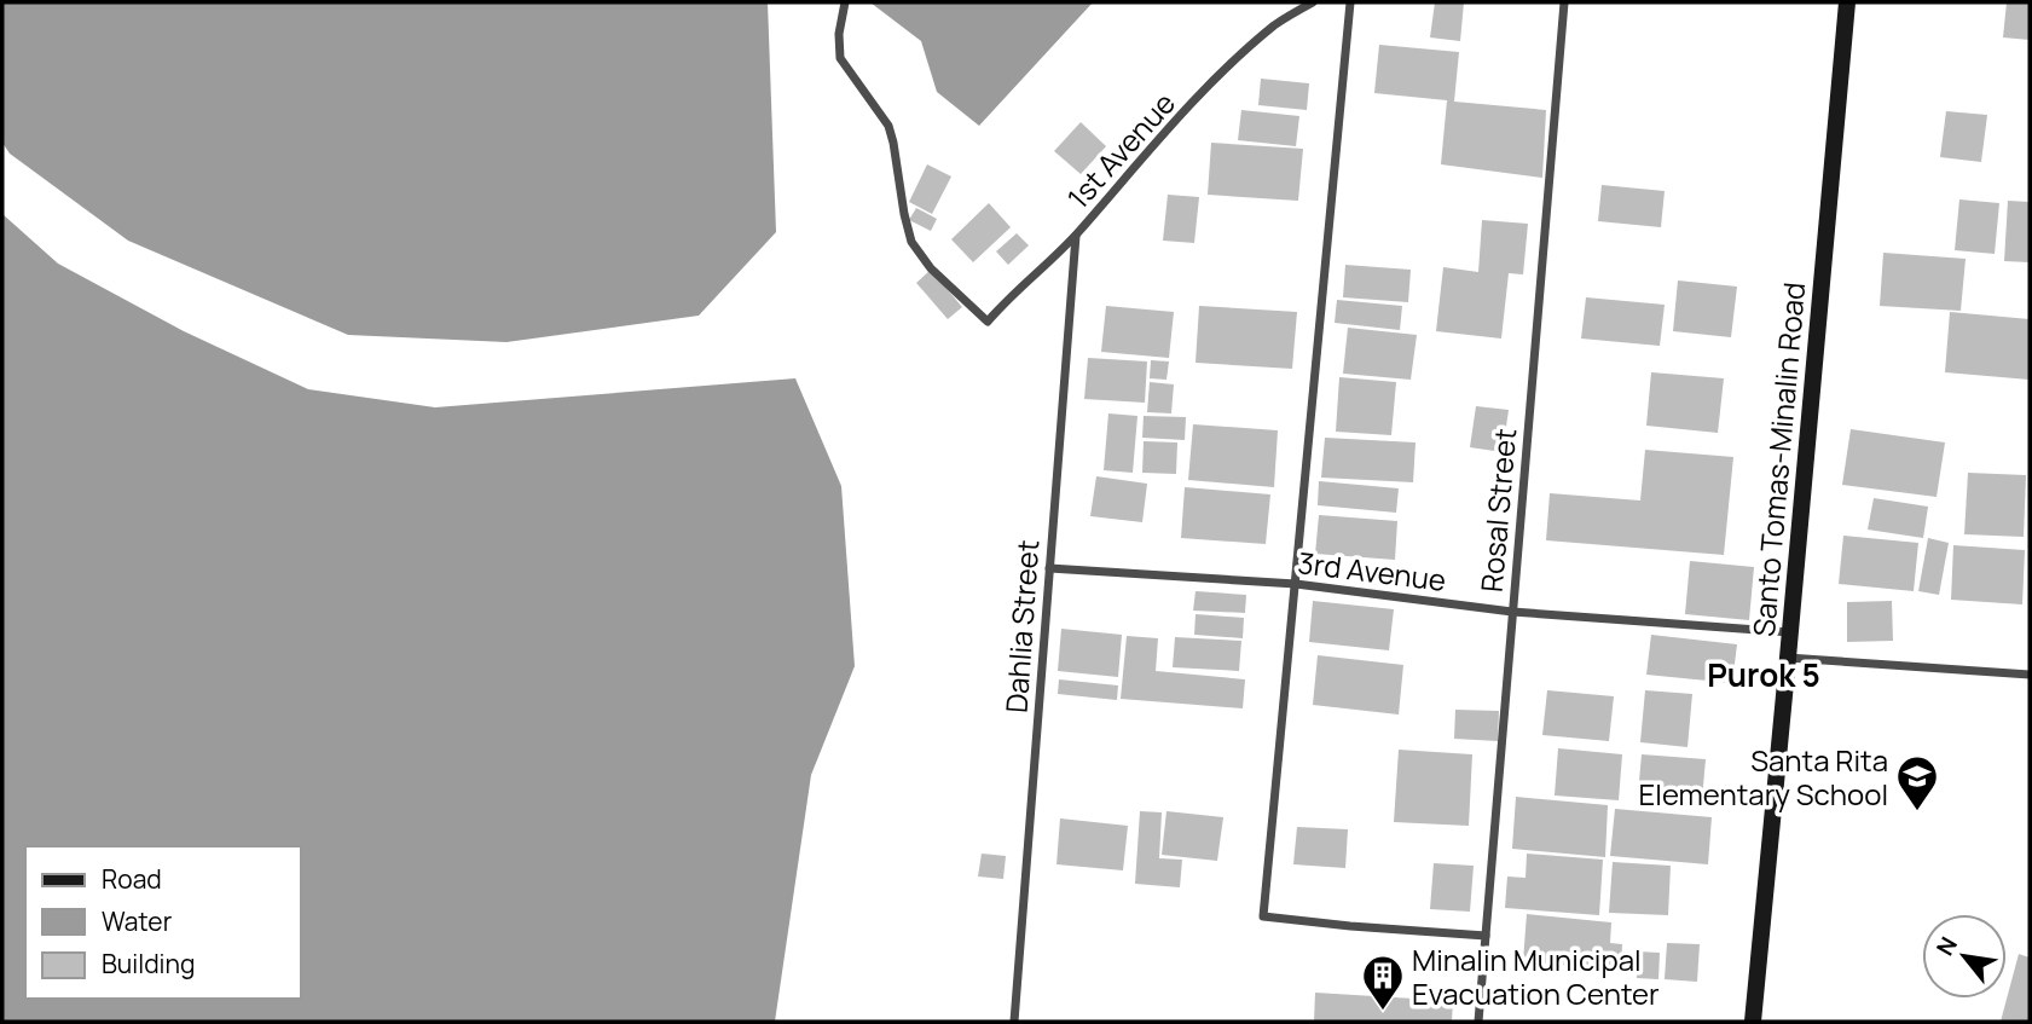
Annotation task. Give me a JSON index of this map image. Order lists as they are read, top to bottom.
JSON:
{
  "streets": {
    "main road": ["Santo Tomas-Minalin Road"],
    "street": [
      "1st Avenue",
      "Rosal Street",
      "3rd Avenue",
      "Dahlia Street"
    ]
  },
  "crossings": [
    ["1st Avenue", "Dahlia Street"],
    ["Santo Tomas-Minalin Road", "3rd Avenue"],
    ["Rosal Street", "3rd Avenue"],
    ["3rd Avenue", "Dahlia Street"]
  ],
  "districts": ["Purok 5"],
  "places": {
    "school or university": ["Santa Rita Elementary School"],
    "building": ["Minalin Municipal Evacuation Center"]
  },
  "legend": ["Road", "Water", "Building"],
  "north": "top left"
}
